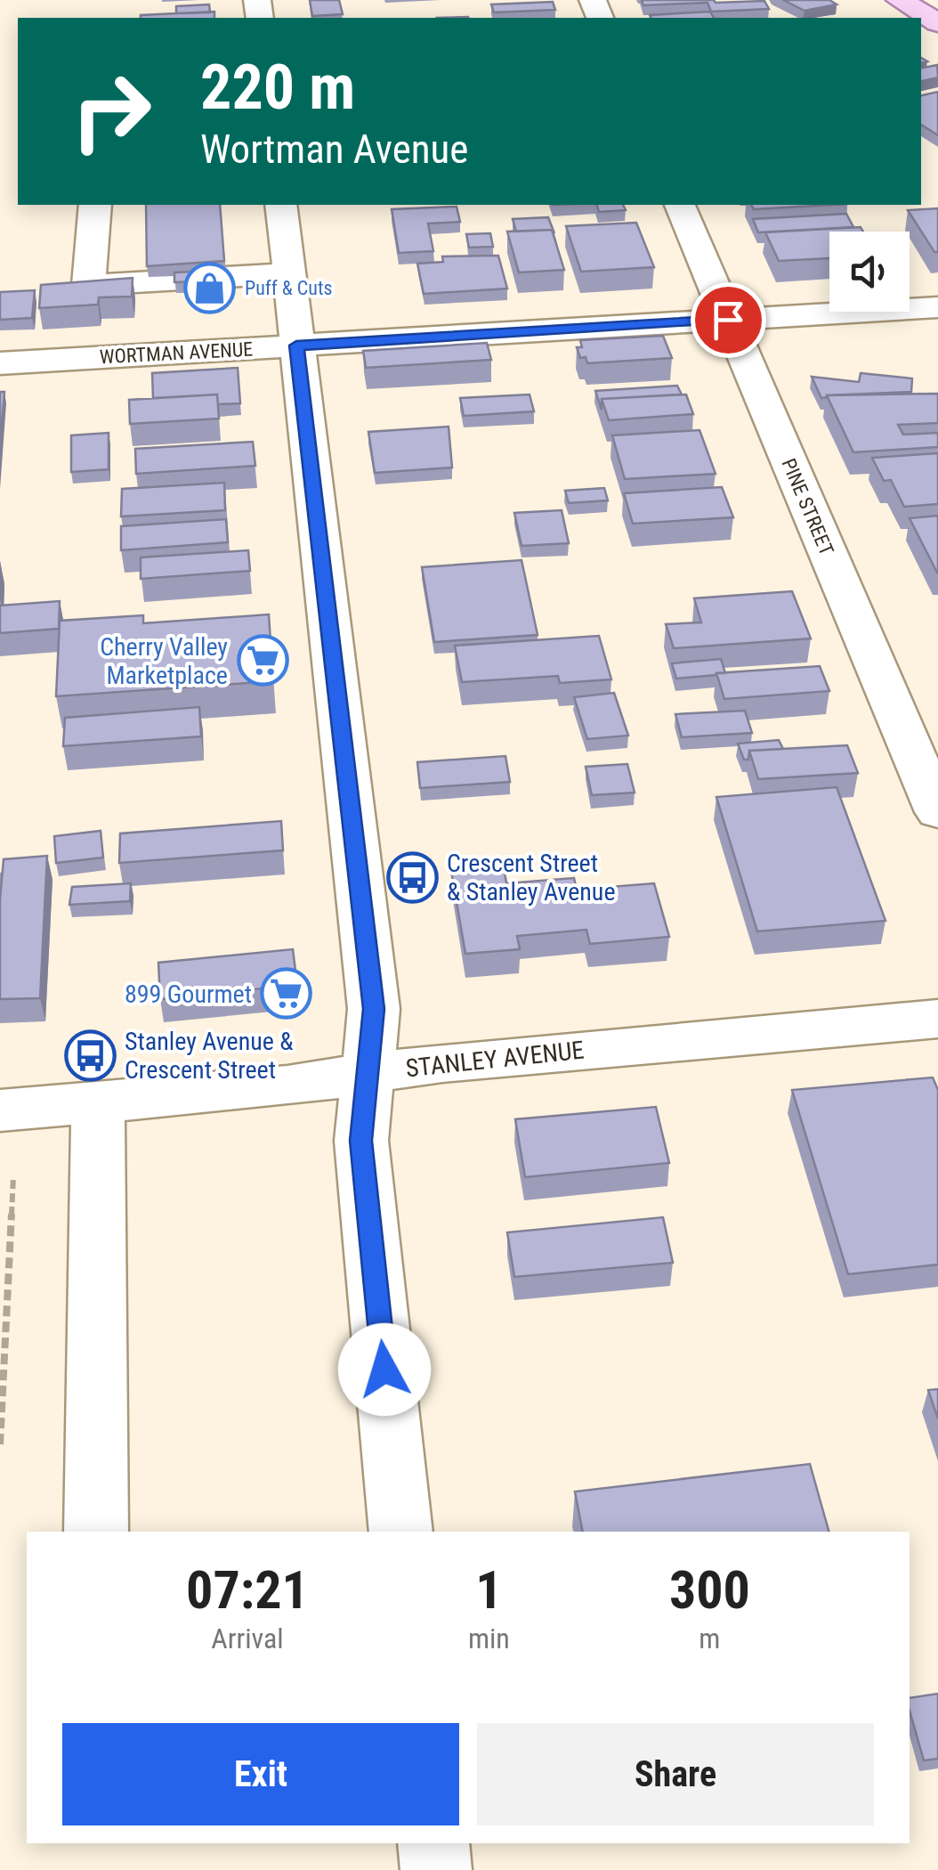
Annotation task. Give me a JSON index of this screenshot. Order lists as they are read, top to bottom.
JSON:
{
  "streets": {
    "street": ["WORTMAN AVENUE", "PINE STREET", "STANLEY AVENUE"]
  },
  "crossings": [
    ["WORTMAN AVENUE", "PINE STREET"]
  ],
  "places": {
    "shop": ["Puff & Cuts"],
    "supermarket": ["Cherry Valley Marketplace", "899 Gourmet"],
    "bus stop": ["Crescent Street & Stanley Avenue", "Stanley Avenue & Crescent Street"]
  },
  "page": {
    "turn": ["220 m", "Wortman Avenue"],
    "eta": [
      "07:21",
      "Arrival",
      "1",
      "min",
      "300",
      "m"
    ],
    "buttons": ["Exit", "Share"]
  }
}
